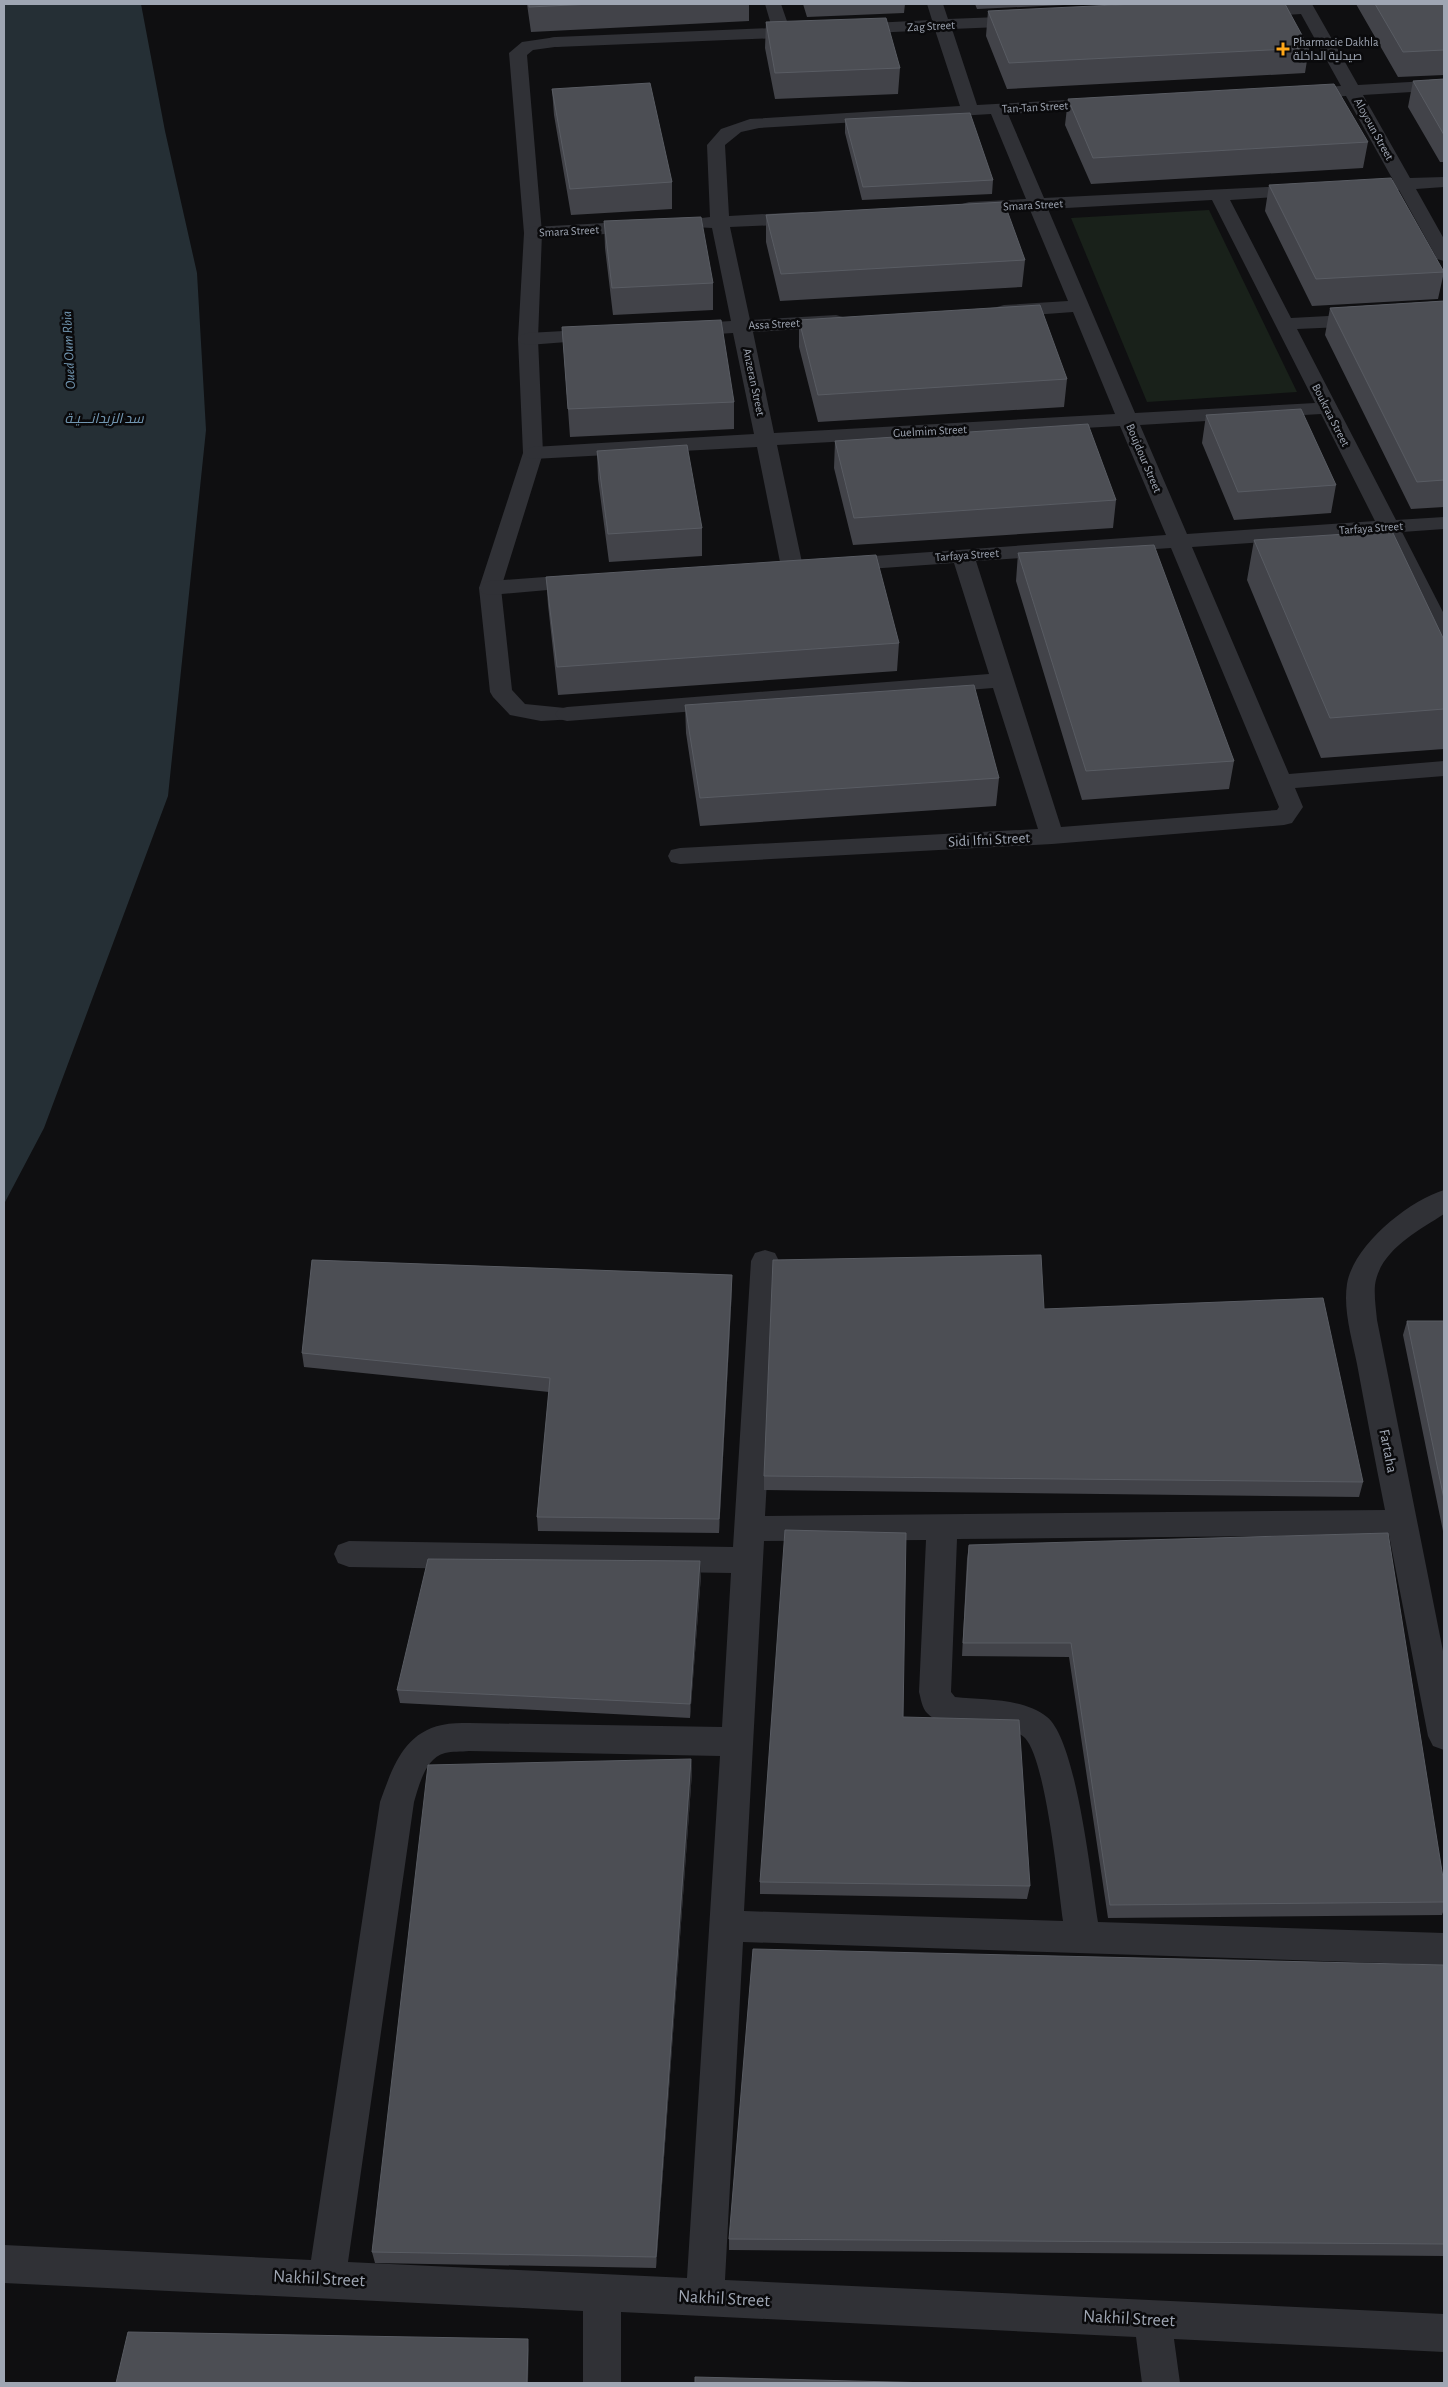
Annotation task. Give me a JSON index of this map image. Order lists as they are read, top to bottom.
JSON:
{
  "streets": {
    "street": [
      "Zag Street",
      "Tan-Tan Street",
      "Aloyoun Street",
      "Smara Street",
      "Assa Street",
      "Anzeran Street",
      "Boukraa Street",
      "Guelmim Street",
      "Boujdour Street",
      "Tarfaya Street",
      "Sidi Ifni Street",
      "Fartaha",
      "Nakhil Street"
    ]
  },
  "crossings": [
    ["Tan-Tan Street", "Anzeran Street"],
    ["Tan-Tan Street", "Boujdour Street"],
    ["Aloyoun Street", "Smara Street"],
    ["Smara Street", "Boukraa Street"],
    ["Smara Street", "Boujdour Street"],
    ["Assa Street", "Anzeran Street"],
    ["Anzeran Street", "Guelmim Street"],
    ["Anzeran Street", "Tarfaya Street"],
    ["Boukraa Street", "Guelmim Street"],
    ["Boukraa Street", "Tarfaya Street"],
    ["Guelmim Street", "Boujdour Street"],
    ["Boujdour Street", "Tarfaya Street"],
    ["Boujdour Street", "Sidi Ifni Street"]
  ],
  "water": ["Oued Oum Rbia", "سد الزيدانـــيـة"],
  "places": {
    "health": ["Pharmacie Dakhla صيدلية الداخلة"]
  }
}
